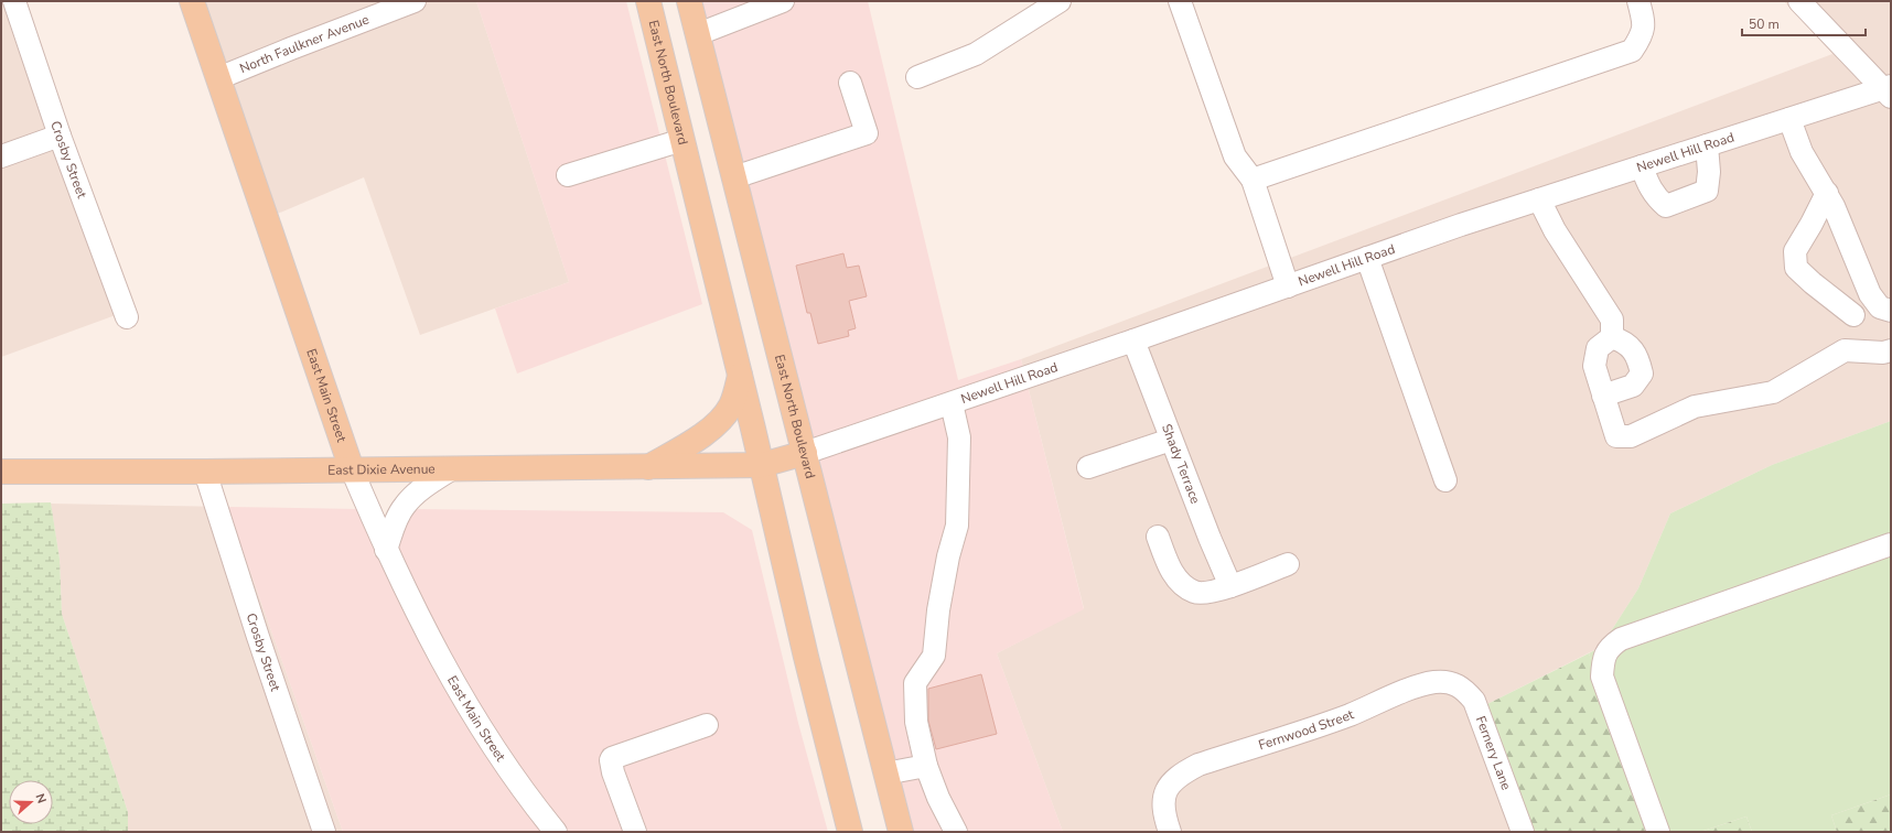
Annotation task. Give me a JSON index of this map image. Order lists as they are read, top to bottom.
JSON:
{
  "streets": {
    "main road": ["East North Boulevard", "East Main Street", "East Dixie Avenue"],
    "street": [
      "North Faulkner Avenue",
      "Newell Hill Road",
      "Crosby Street",
      "Shady Terrace",
      "Fernwood Street",
      "Fernery Lane"
    ]
  },
  "crossings": [
    ["North Faulkner Avenue", "East Main Street"],
    ["East North Boulevard", "Newell Hill Road"],
    ["East North Boulevard", "East Dixie Avenue"],
    ["Newell Hill Road", "Shady Terrace"],
    ["Newell Hill Road", "East Dixie Avenue"],
    ["Crosby Street", "East Dixie Avenue"],
    ["East Main Street", "East Dixie Avenue"],
    ["Fernwood Street", "Fernery Lane"]
  ],
  "scale_bar": "50 m",
  "north": "right"
}
